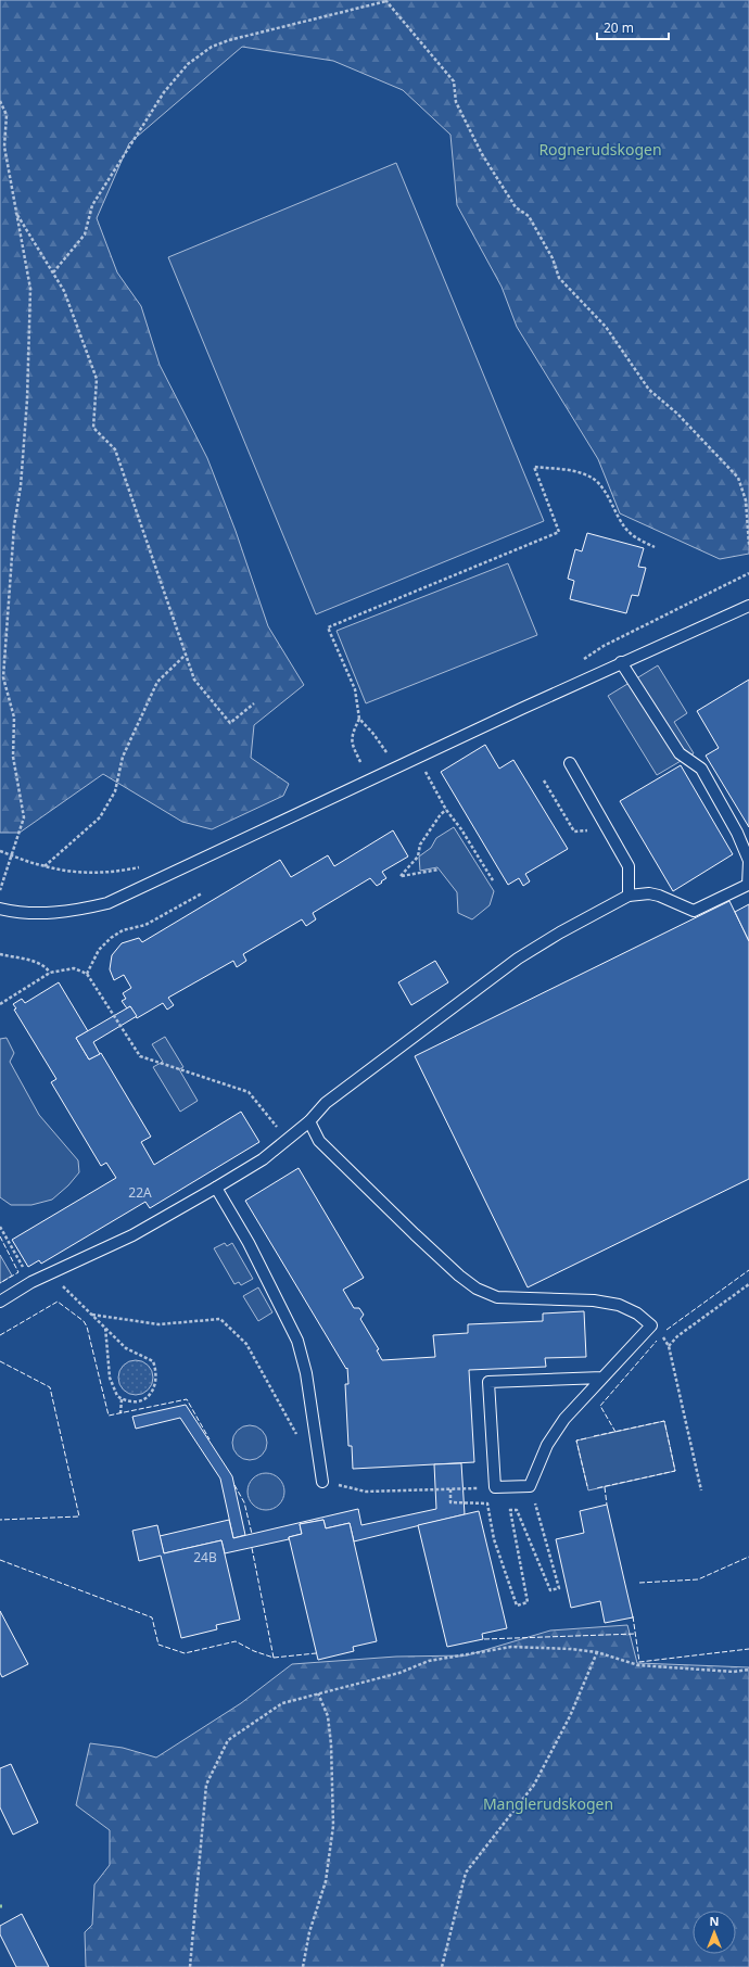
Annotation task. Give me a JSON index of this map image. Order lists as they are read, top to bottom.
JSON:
{
  "parks": ["Rognerudskogen", "Manglerudskogen"],
  "house_numbers": ["22A", "24B"],
  "scale_bar": "20 m",
  "north": "top"
}
